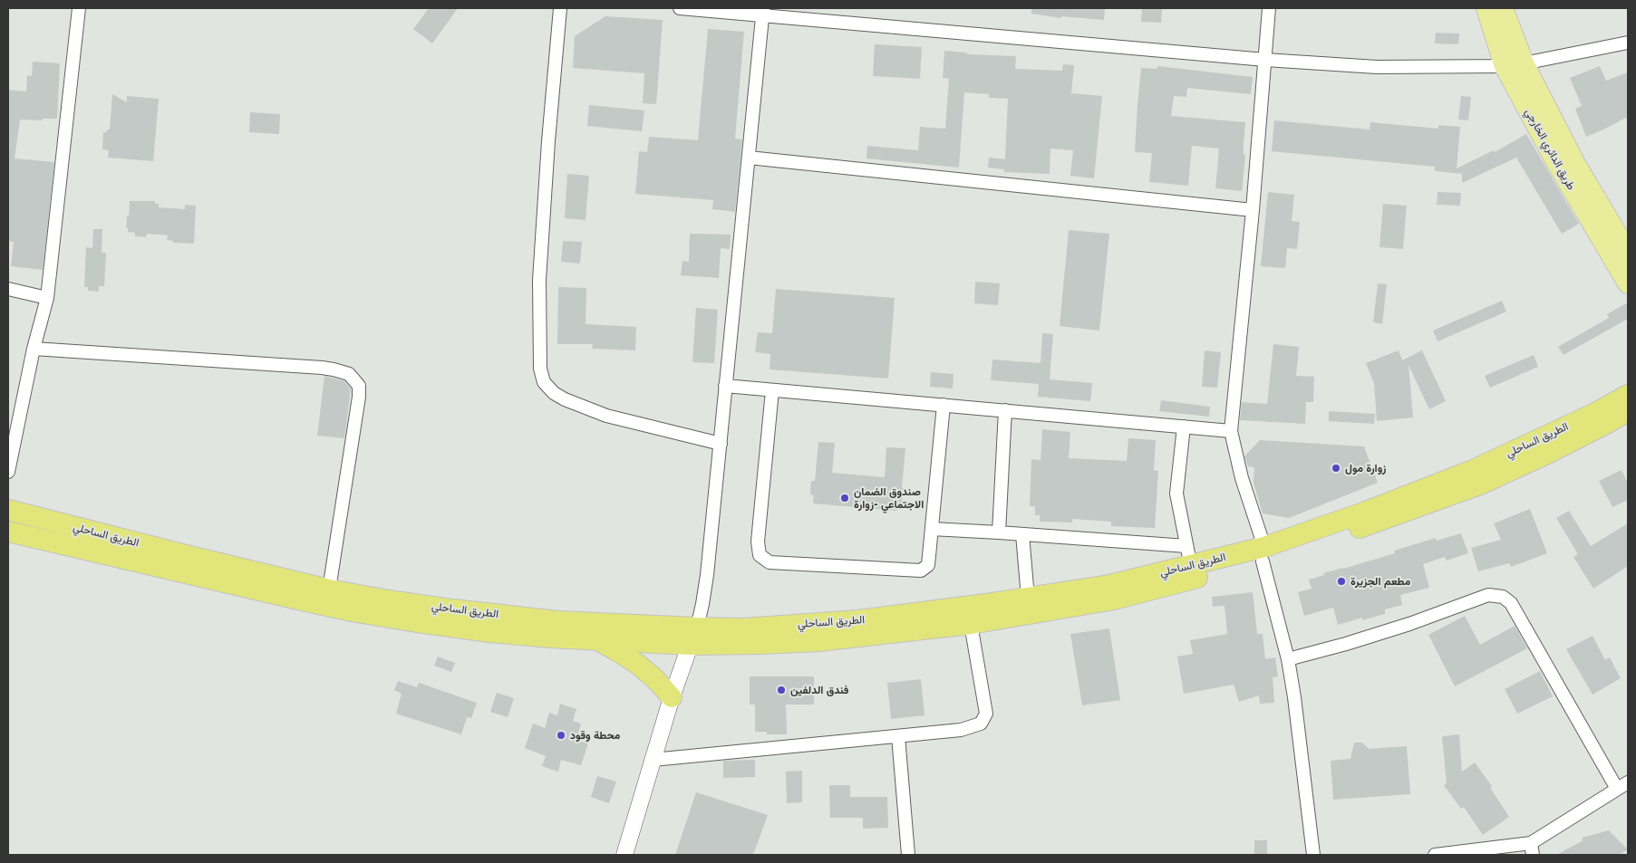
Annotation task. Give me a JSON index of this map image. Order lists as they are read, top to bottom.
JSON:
{
  "streets": {
    "highway": ["الطريق الساحلي"],
    "main road": ["طريق الدائري الخارجي"]
  },
  "places": [
    "زوارة مول",
    "صندوق الضمان الاجتماعي -زوارة",
    "مطعم الجزيرة",
    "فندق الدلفين",
    "محطة وقود"
  ]
}
